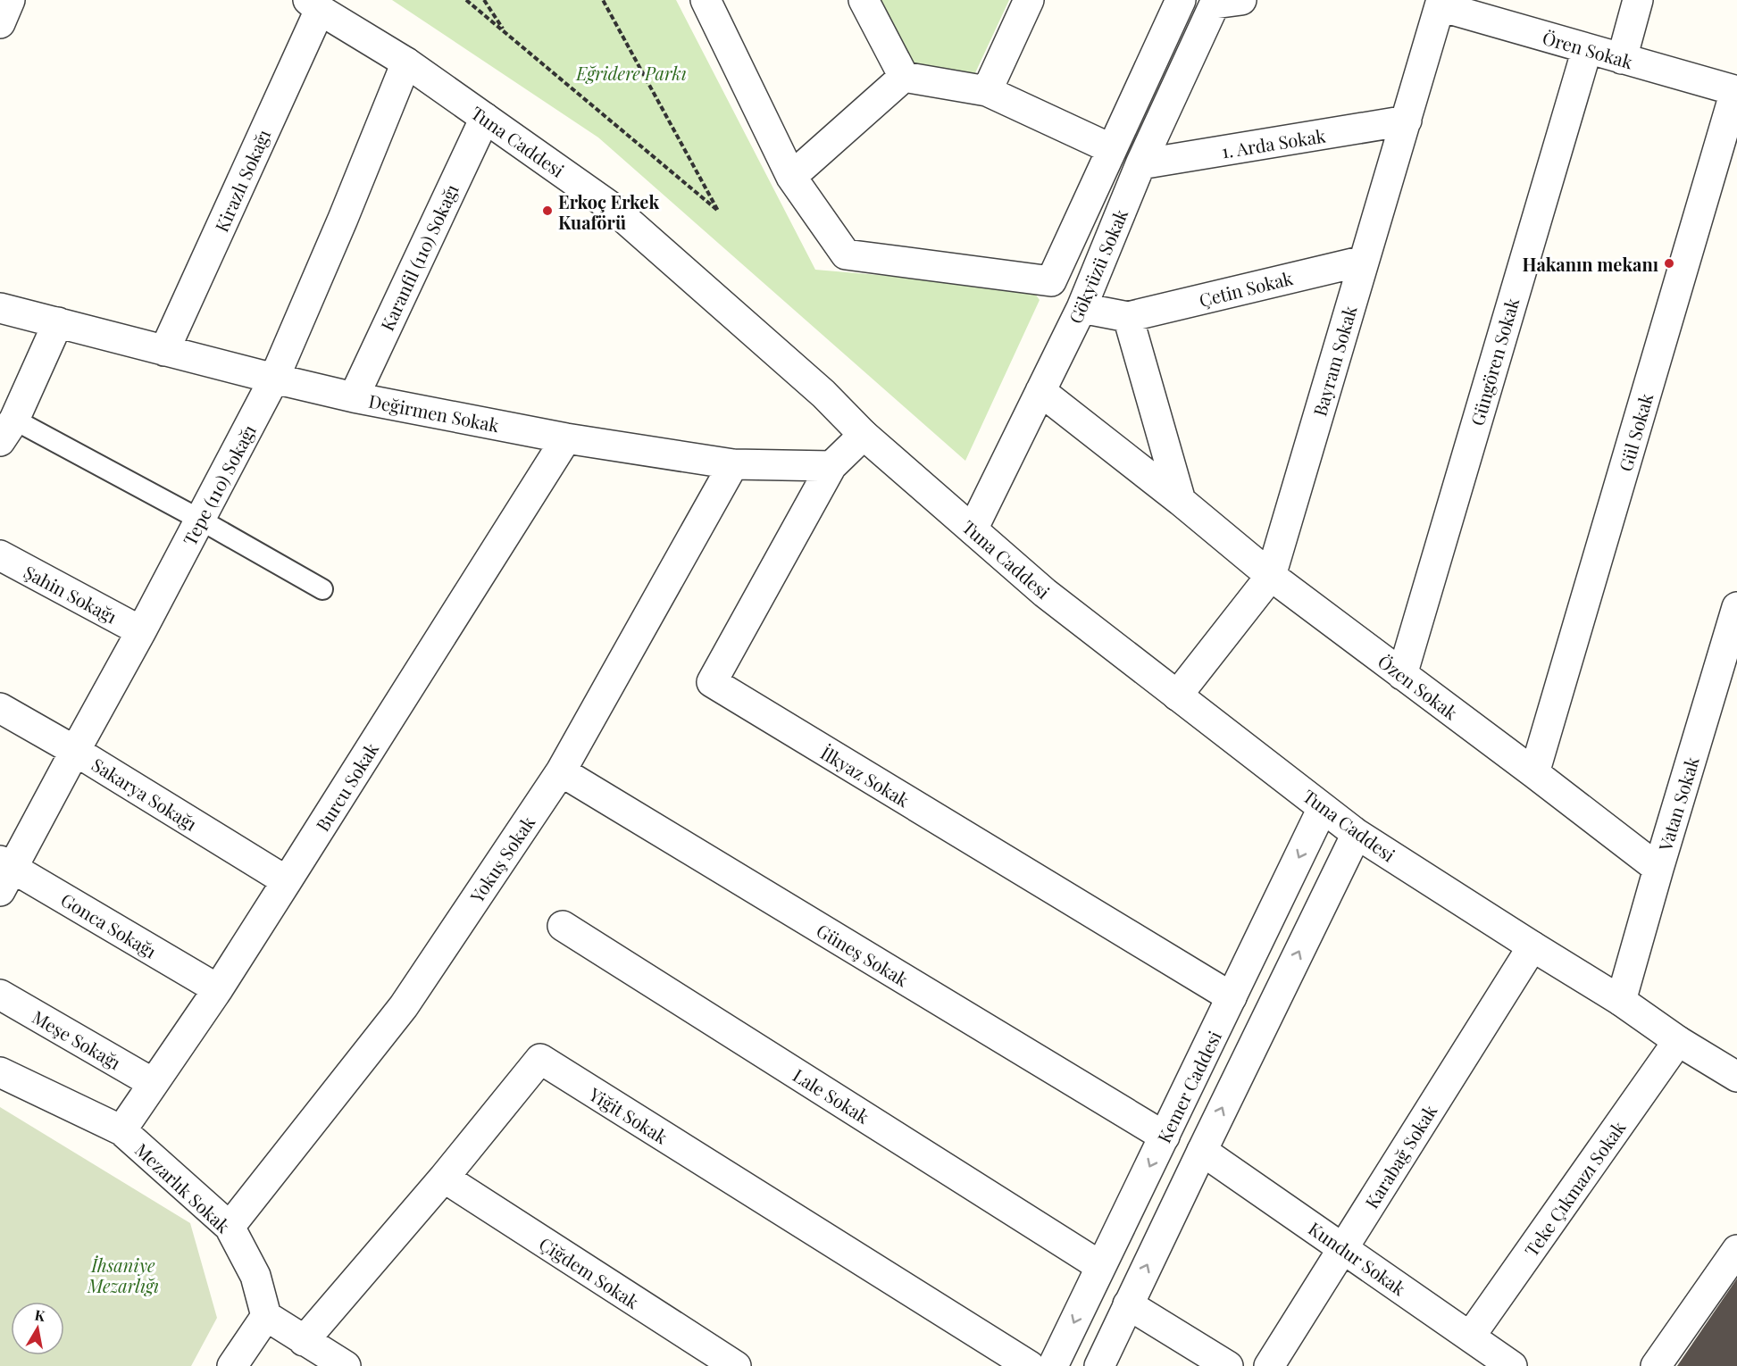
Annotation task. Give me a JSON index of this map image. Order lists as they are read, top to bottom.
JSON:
{
  "streets": {
    "street": [
      "Ören Sokak",
      "Tuna Caddesi",
      "1. Arda Sokak",
      "Kirazlı Sokağı",
      "Karanfil (110) Sokağı",
      "Gökyüzü Sokak",
      "Çetin Sokak",
      "Bayram Sokak",
      "Güngören Sokak",
      "Değirmen Sokak",
      "Gül Sokak",
      "Tepe (110) Sokağı",
      "Şahin Sokağı",
      "Özen Sokak",
      "İlkyaz Sokak",
      "Burcu Sokak",
      "Sakarya Sokağı",
      "Vatan Sokak",
      "Yokuş Sokak",
      "Gonca Sokağı",
      "Güneş Sokak",
      "Meşe Sokağı",
      "Kemer Caddesi",
      "Lale Sokak",
      "Yiğit Sokak",
      "Karabağ Sokak",
      "Mezarlık Sokak",
      "Teke Çıkmazı Sokak",
      "Kundur Sokak",
      "Çiğdem Sokak"
    ]
  },
  "crossings": [
    ["Ören Sokak", "Bayram Sokak"],
    ["Ören Sokak", "Güngören Sokak"],
    ["Ören Sokak", "Gül Sokak"],
    ["Tuna Caddesi", "Kirazlı Sokağı"],
    ["Tuna Caddesi", "Karanfil (110) Sokağı"],
    ["Tuna Caddesi", "Gökyüzü Sokak"],
    ["Tuna Caddesi", "Bayram Sokak"],
    ["Tuna Caddesi", "Tepe (110) Sokağı"],
    ["Tuna Caddesi", "Vatan Sokak"],
    ["Tuna Caddesi", "Kemer Caddesi"],
    ["Tuna Caddesi", "Karabağ Sokak"],
    ["Tuna Caddesi", "Teke Çıkmazı Sokak"],
    ["1. Arda Sokak", "Gökyüzü Sokak"],
    ["1. Arda Sokak", "Bayram Sokak"],
    ["Kirazlı Sokağı", "Değirmen Sokak"],
    ["Karanfil (110) Sokağı", "Değirmen Sokak"],
    ["Gökyüzü Sokak", "Özen Sokak"],
    ["Çetin Sokak", "Bayram Sokak"],
    ["Bayram Sokak", "Özen Sokak"],
    ["Güngören Sokak", "Özen Sokak"],
    ["Değirmen Sokak", "Tepe (110) Sokağı"],
    ["Değirmen Sokak", "İlkyaz Sokak"],
    ["Değirmen Sokak", "Burcu Sokak"],
    ["Değirmen Sokak", "Yokuş Sokak"],
    ["Gül Sokak", "Özen Sokak"],
    ["Tepe (110) Sokağı", "Şahin Sokağı"],
    ["Tepe (110) Sokağı", "Sakarya Sokağı"],
    ["Tepe (110) Sokağı", "Gonca Sokağı"],
    ["Özen Sokak", "Vatan Sokak"],
    ["İlkyaz Sokak", "Kemer Caddesi"],
    ["Burcu Sokak", "Sakarya Sokağı"],
    ["Burcu Sokak", "Gonca Sokağı"],
    ["Burcu Sokak", "Meşe Sokağı"],
    ["Burcu Sokak", "Mezarlık Sokak"],
    ["Yokuş Sokak", "Güneş Sokak"],
    ["Yokuş Sokak", "Mezarlık Sokak"],
    ["Güneş Sokak", "Kemer Caddesi"],
    ["Kemer Caddesi", "Lale Sokak"],
    ["Yiğit Sokak", "Çiğdem Sokak"],
    ["Karabağ Sokak", "Kundur Sokak"],
    ["Teke Çıkmazı Sokak", "Kundur Sokak"]
  ],
  "parks": ["Eğridere Parkı", "İhsaniye Mezarlığı"],
  "places": ["Erkoç Erkek Kuaförü", "Hakanın mekanı"],
  "north": "top"
}
